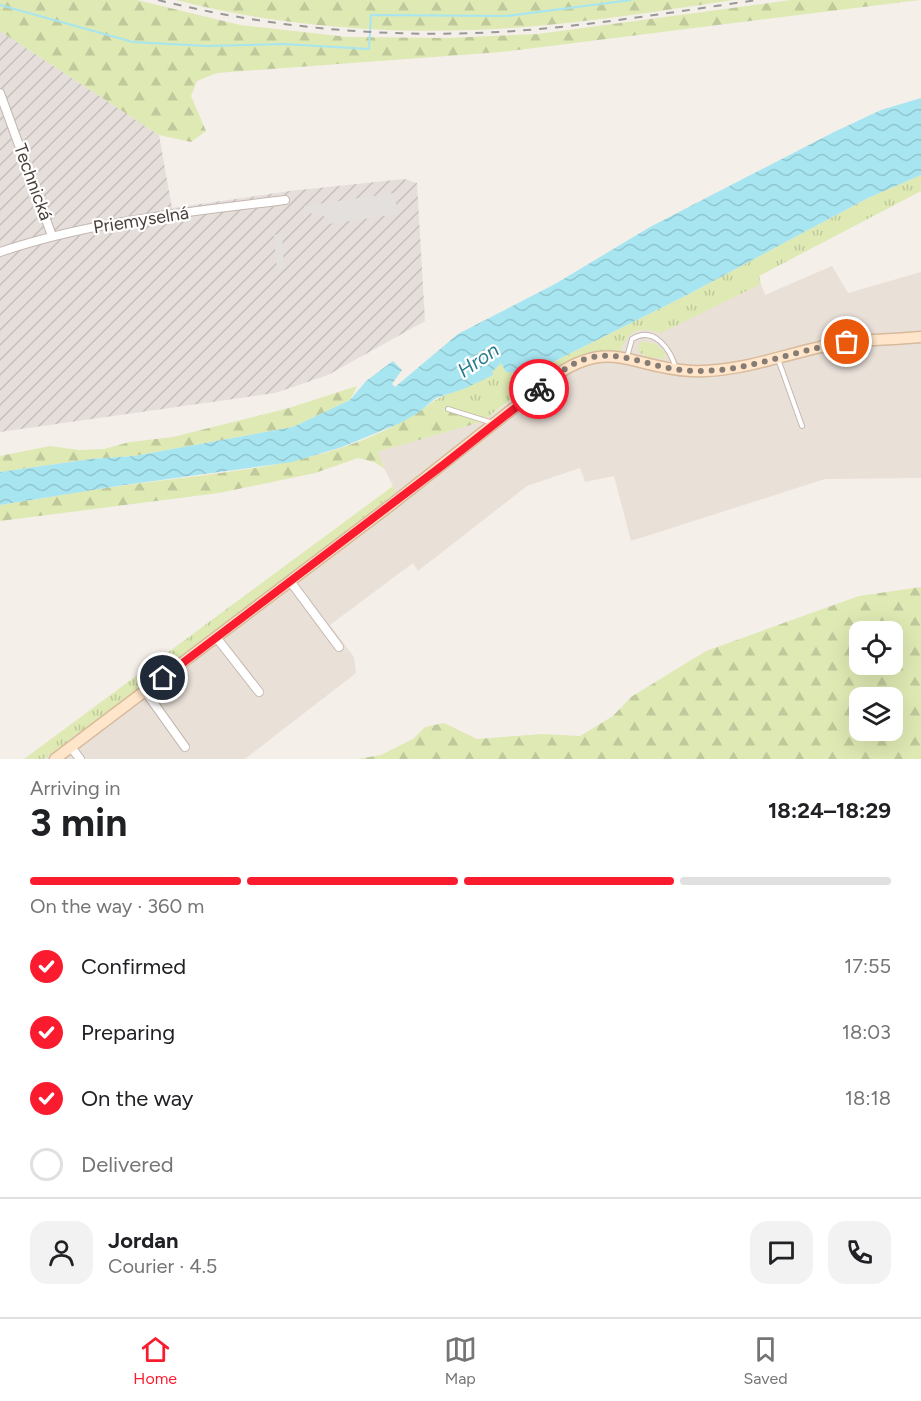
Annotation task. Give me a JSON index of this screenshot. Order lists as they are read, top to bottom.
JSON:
{
  "streets": {
    "street": ["Technická", "Priemyselná"]
  },
  "crossings": [
    ["Technická", "Priemyselná"]
  ],
  "water": ["Hron"],
  "page": {
    "heading": ["3 min", "Arriving in", "18:24–18:29"],
    "panel": ["Jordan", "Courier · 4.5"],
    "bar": "On the way · 360 m",
    "list": [
      ["Confirmed", "17:55"],
      ["Preparing", "18:03"],
      ["On the way", "18:18"],
      "Delivered"
    ],
    "tabs": ["Home", "Map", "Saved"]
  }
}
